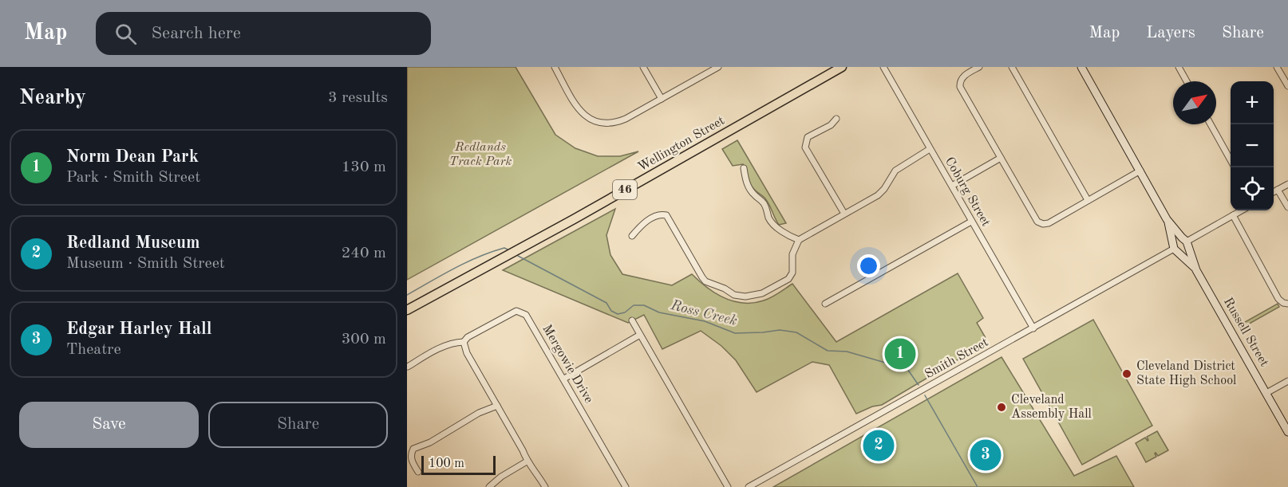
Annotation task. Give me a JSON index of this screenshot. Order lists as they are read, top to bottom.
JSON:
{
  "streets": {
    "main road": ["Wellington Street", "46", "Russell Street"],
    "street": ["Coburg Street", "Smith Street", "Mergowie Drive"]
  },
  "crossings": [
    ["Coburg Street", "Smith Street"],
    ["Russell Street", "Smith Street"]
  ],
  "water": ["Ross Creek"],
  "parks": ["Redlands Track Park"],
  "places": ["Cleveland District State High School", "Cleveland Assembly Hall"],
  "scale_bar": "100 m",
  "north": "top right",
  "page": {
    "header": "Map",
    "search": "Search here",
    "nav": ["Map", "Layers", "Share"],
    "heading": ["Nearby", "3 results"],
    "map_buttons": ["+", "−"],
    "list": [
      {
        "mark": "1",
        "name": "Norm Dean Park",
        "note": "Park · Smith Street",
        "value": "130 m"
      },
      {
        "mark": "2",
        "name": "Redland Museum",
        "note": "Museum · Smith Street",
        "value": "240 m"
      },
      {
        "mark": "3",
        "name": "Edgar Harley Hall",
        "note": "Theatre",
        "value": "300 m"
      }
    ],
    "pins": ["1", "2", "3"],
    "buttons": ["Save", "Share"],
    "scale": "100 m"
  }
}
